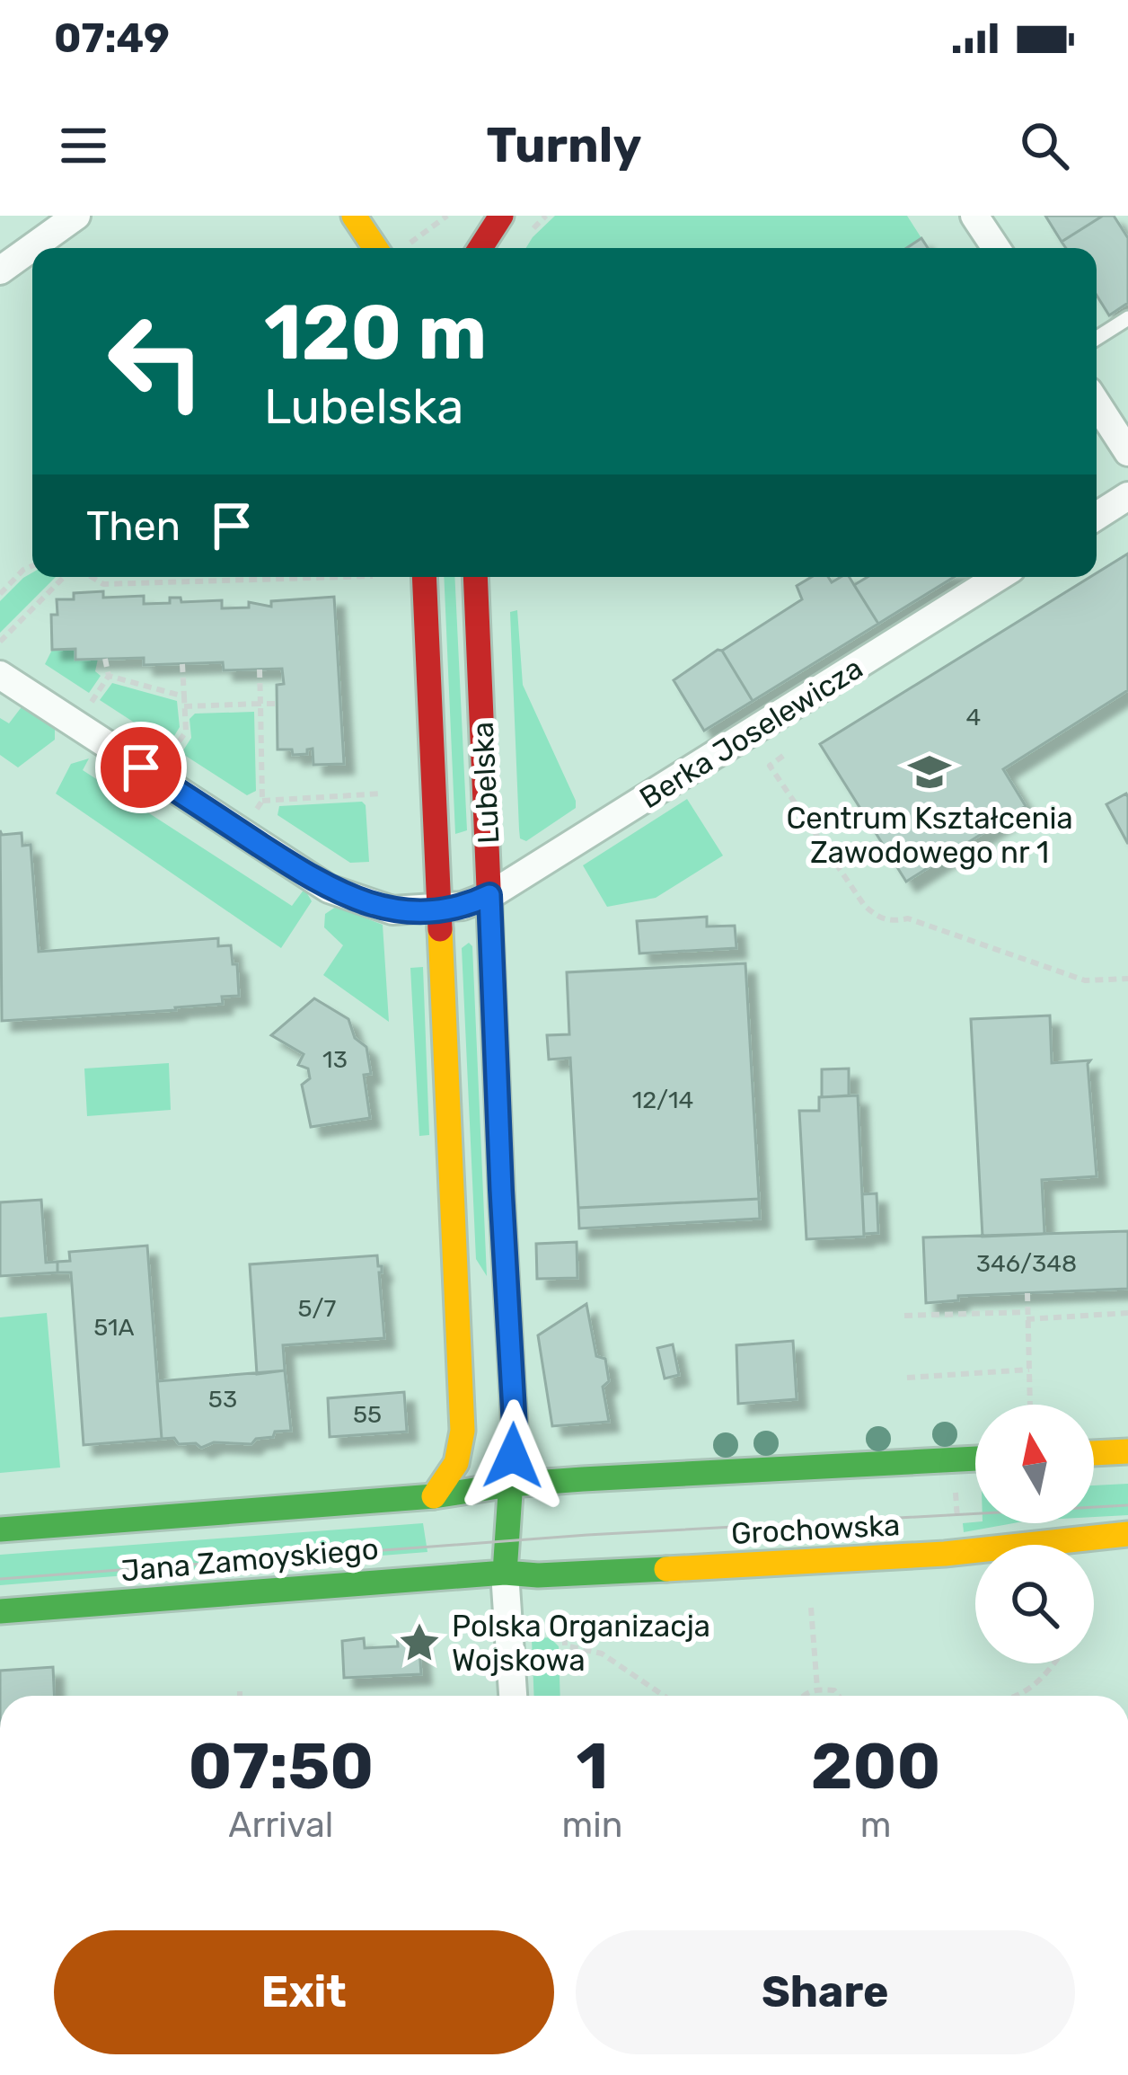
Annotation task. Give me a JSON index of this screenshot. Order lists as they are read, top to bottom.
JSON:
{
  "streets": {
    "main road": ["Lubelska", "Grochowska", "Jana Zamoyskiego"],
    "street": ["Berka Joselewicza"]
  },
  "crossings": [
    ["Berka Joselewicza", "Lubelska"],
    ["Lubelska", "Grochowska"],
    ["Lubelska", "Jana Zamoyskiego"],
    ["Grochowska", "Jana Zamoyskiego"]
  ],
  "places": {
    "school or university": ["Centrum Kształcenia Zawodowego nr 1"],
    "place": ["Polska Organizacja Wojskowa"]
  },
  "house_numbers": [
    "4",
    "13",
    "12/14",
    "346/348",
    "5/7",
    "51A",
    "53",
    "55"
  ],
  "north": "top",
  "page": {
    "status": "07:49",
    "header": "Turnly",
    "turn": ["120 m", "Lubelska"],
    "then": "Then",
    "eta": [
      "07:50",
      "Arrival",
      "1",
      "min",
      "200",
      "m"
    ],
    "buttons": ["Exit", "Share"]
  }
}
